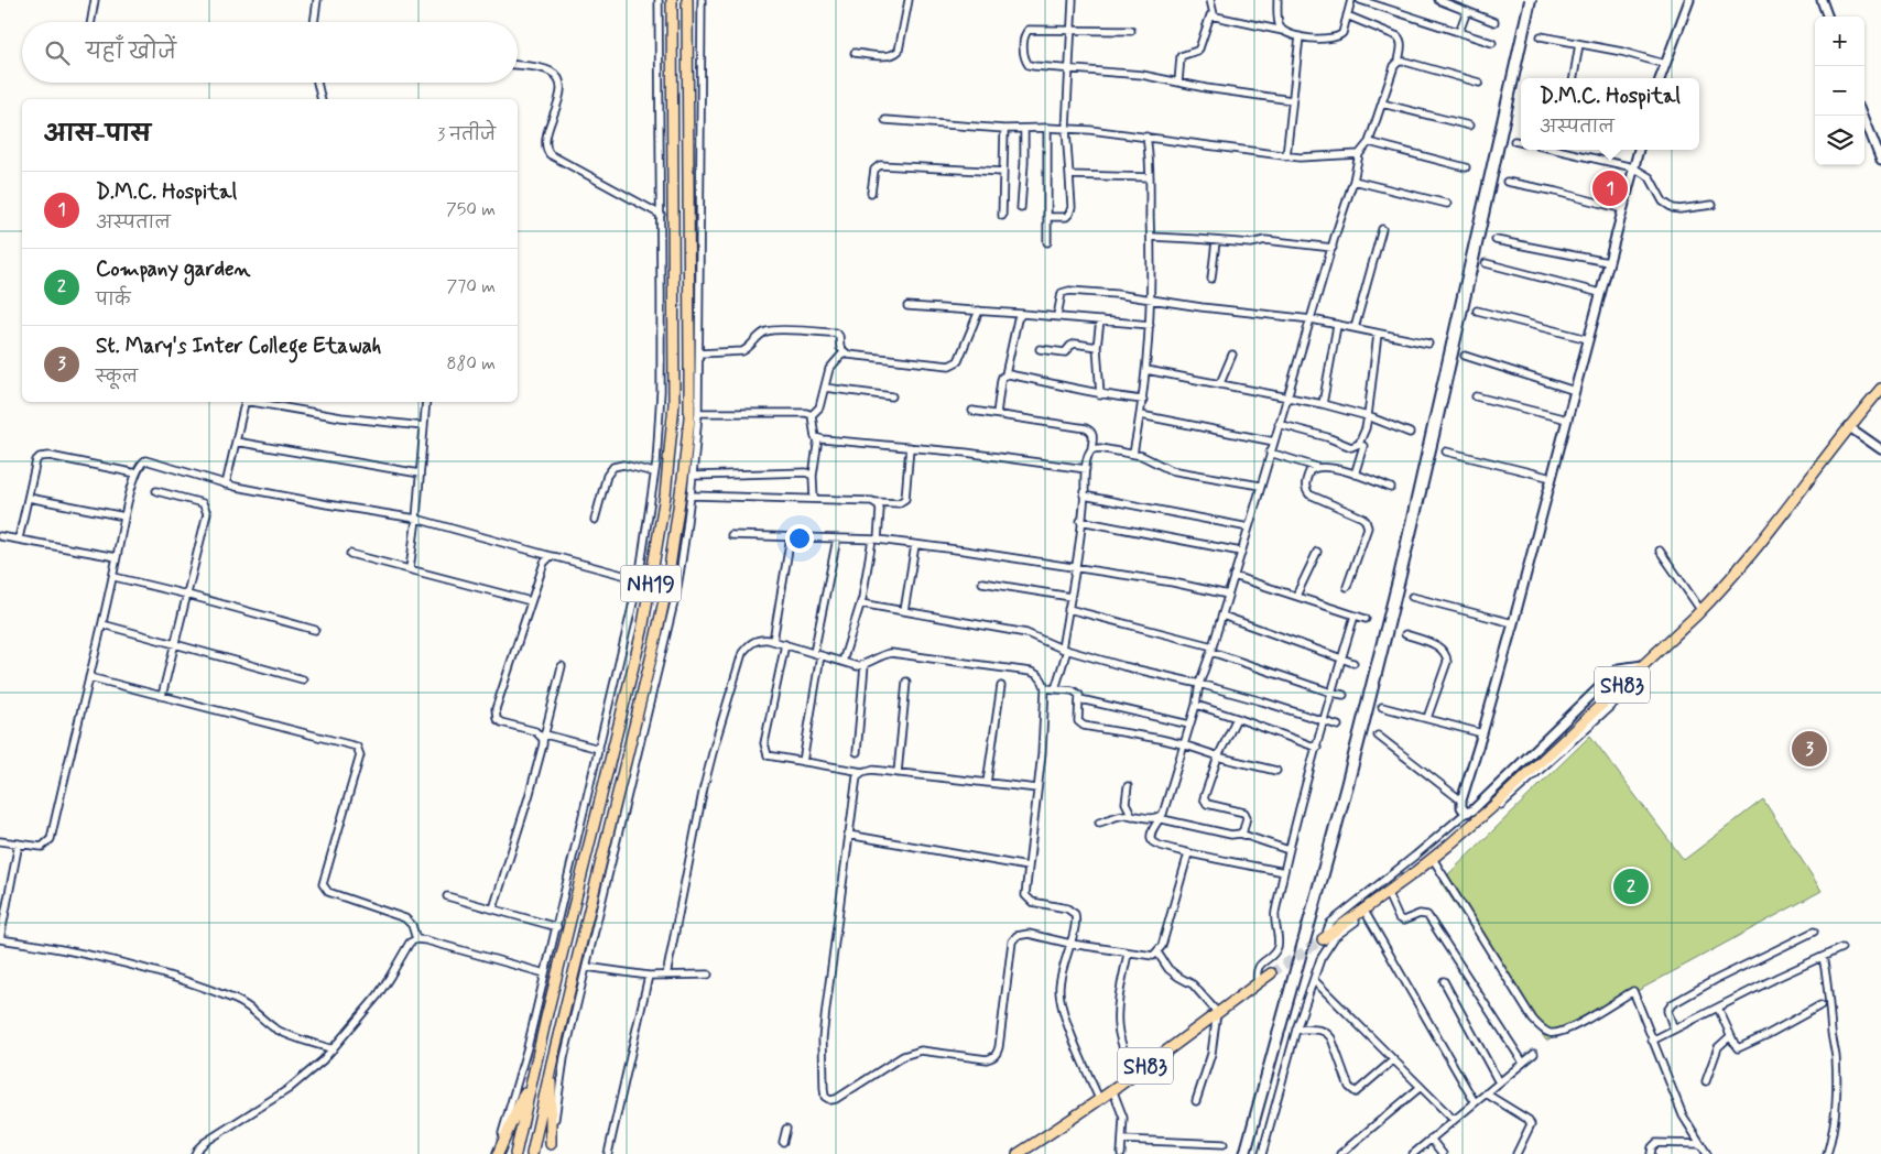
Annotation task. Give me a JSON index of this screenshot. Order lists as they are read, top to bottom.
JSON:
{
  "streets": {
    "main road": ["NH19", "SH83"]
  },
  "page": {
    "map_buttons": ["+", "−"],
    "search": "यहाँ खोजें",
    "popup": ["D.M.C. Hospital", "अस्पताल"],
    "heading": ["आस-पास", "3 नतीजे"],
    "pins": ["1", "3", "2"],
    "list": [
      {
        "mark": "1",
        "name": "D.M.C. Hospital",
        "note": "अस्पताल",
        "value": "750 m"
      },
      {
        "mark": "2",
        "name": "Company garden",
        "note": "पार्क",
        "value": "770 m"
      },
      {
        "mark": "3",
        "name": "St. Mary's Inter College Etawah",
        "note": "स्कूल",
        "value": "880 m"
      }
    ]
  }
}
